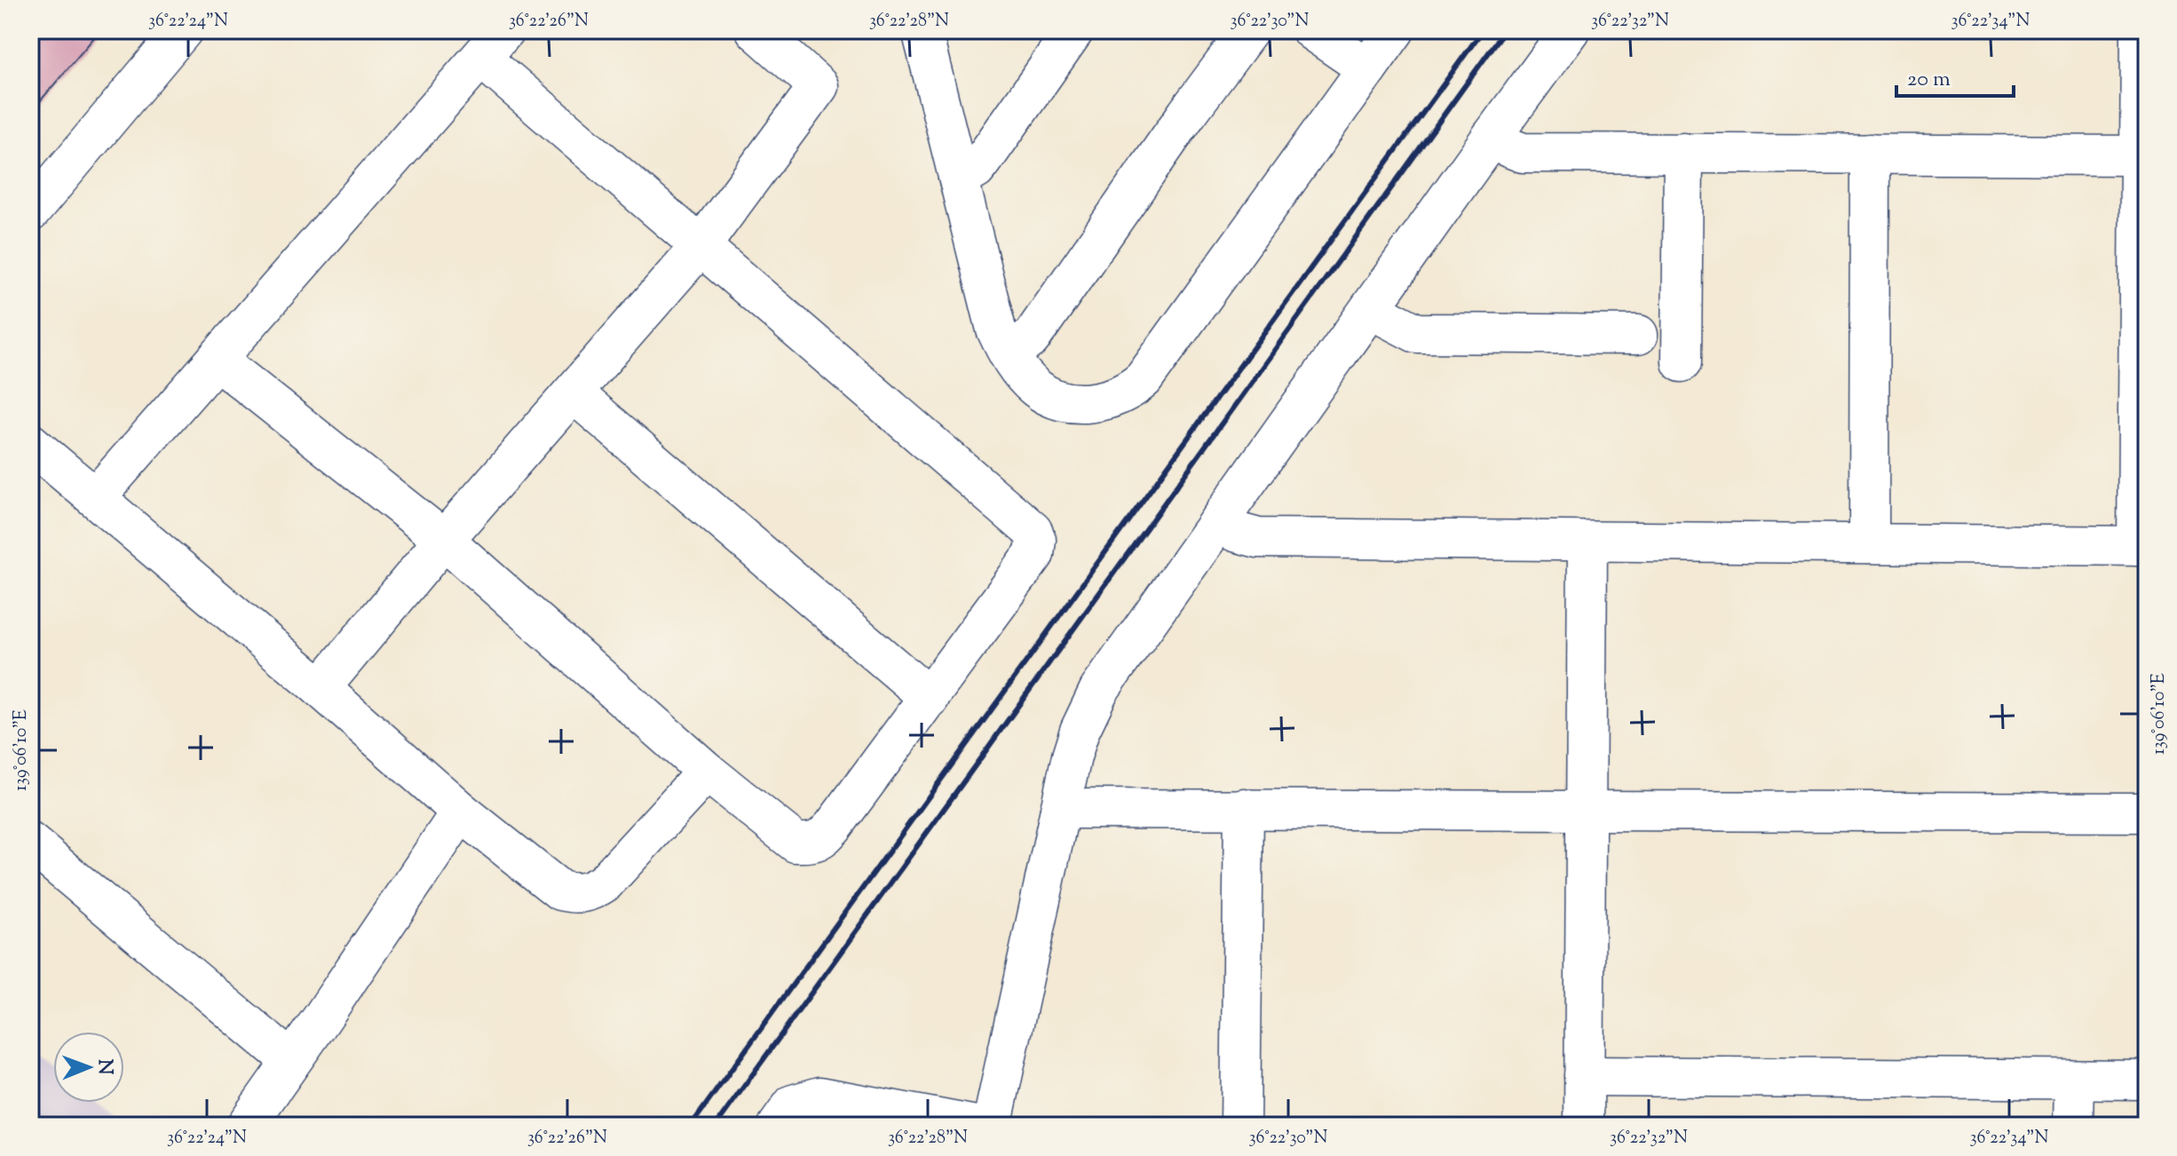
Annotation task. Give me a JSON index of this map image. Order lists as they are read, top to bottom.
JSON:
{
  "scale_bar": "20 m",
  "north": "right",
  "coordinates": [
    "36°22'24\"N",
    "36°22'26\"N",
    "36°22'28\"N",
    "36°22'30\"N",
    "36°22'32\"N",
    "36°22'34\"N",
    "139°06'10\"E"
  ]
}
